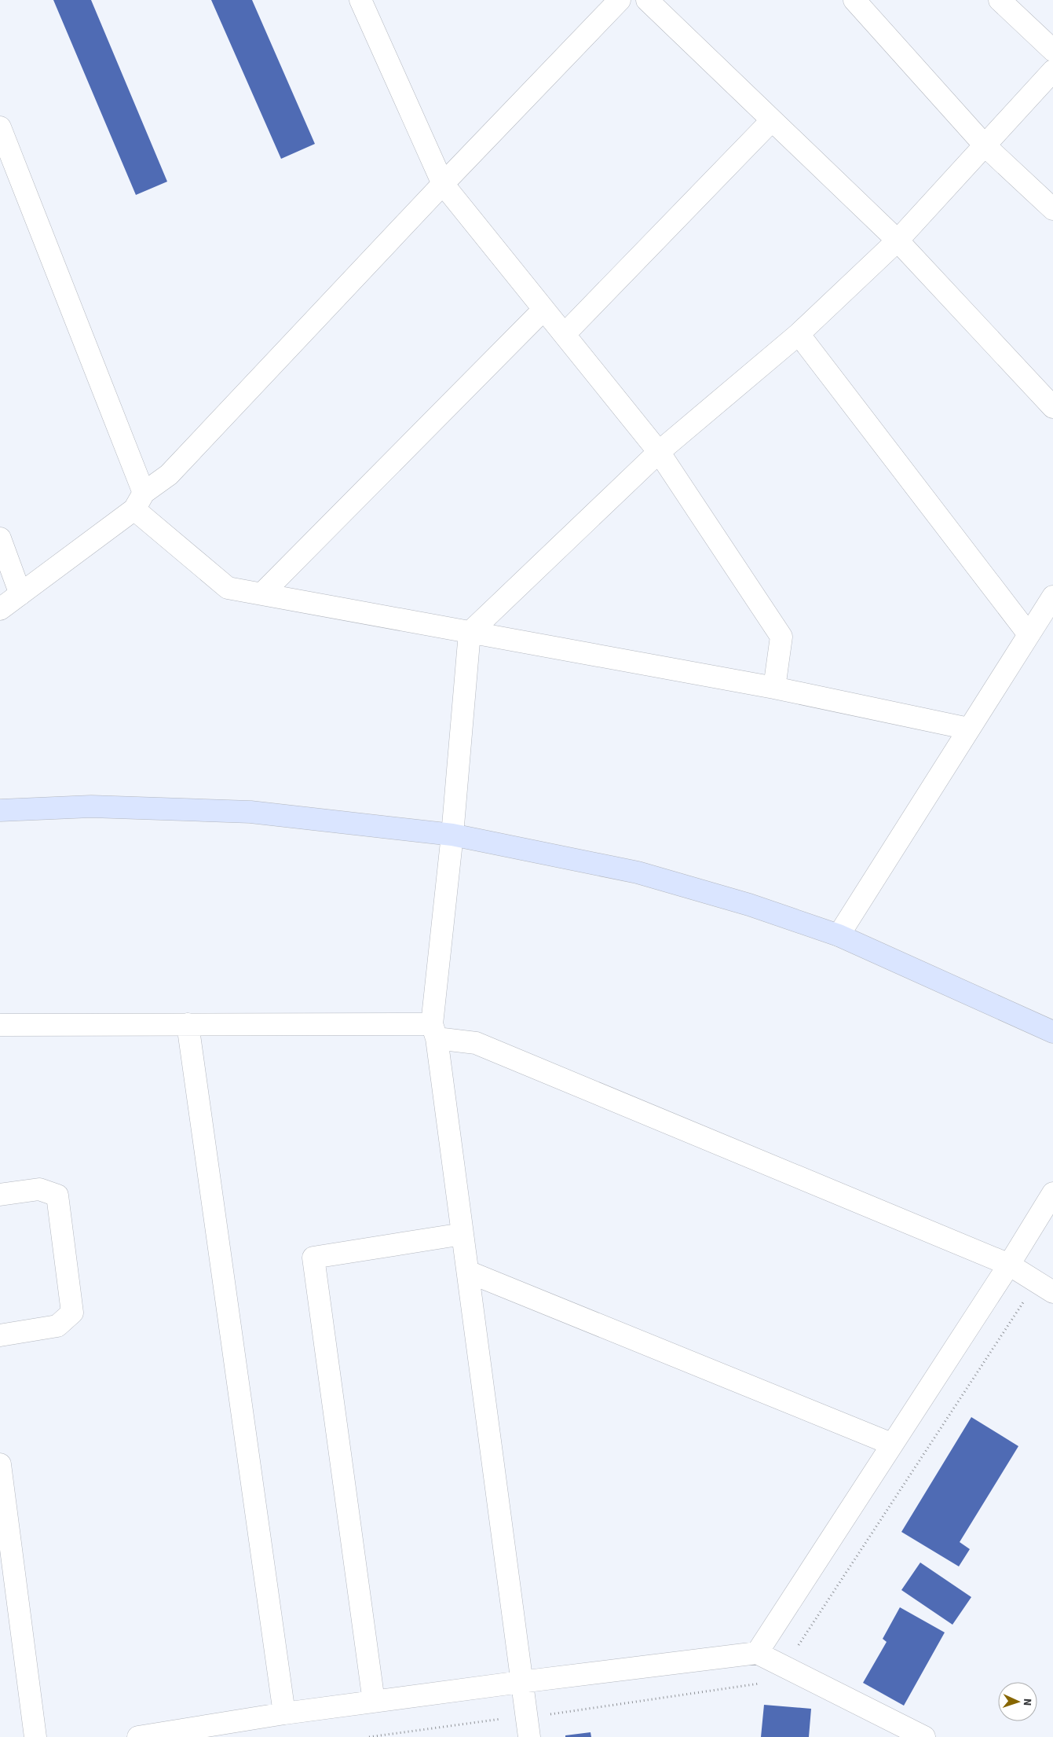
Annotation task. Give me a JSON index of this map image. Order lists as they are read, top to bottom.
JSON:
{
  "north": "right"
}
